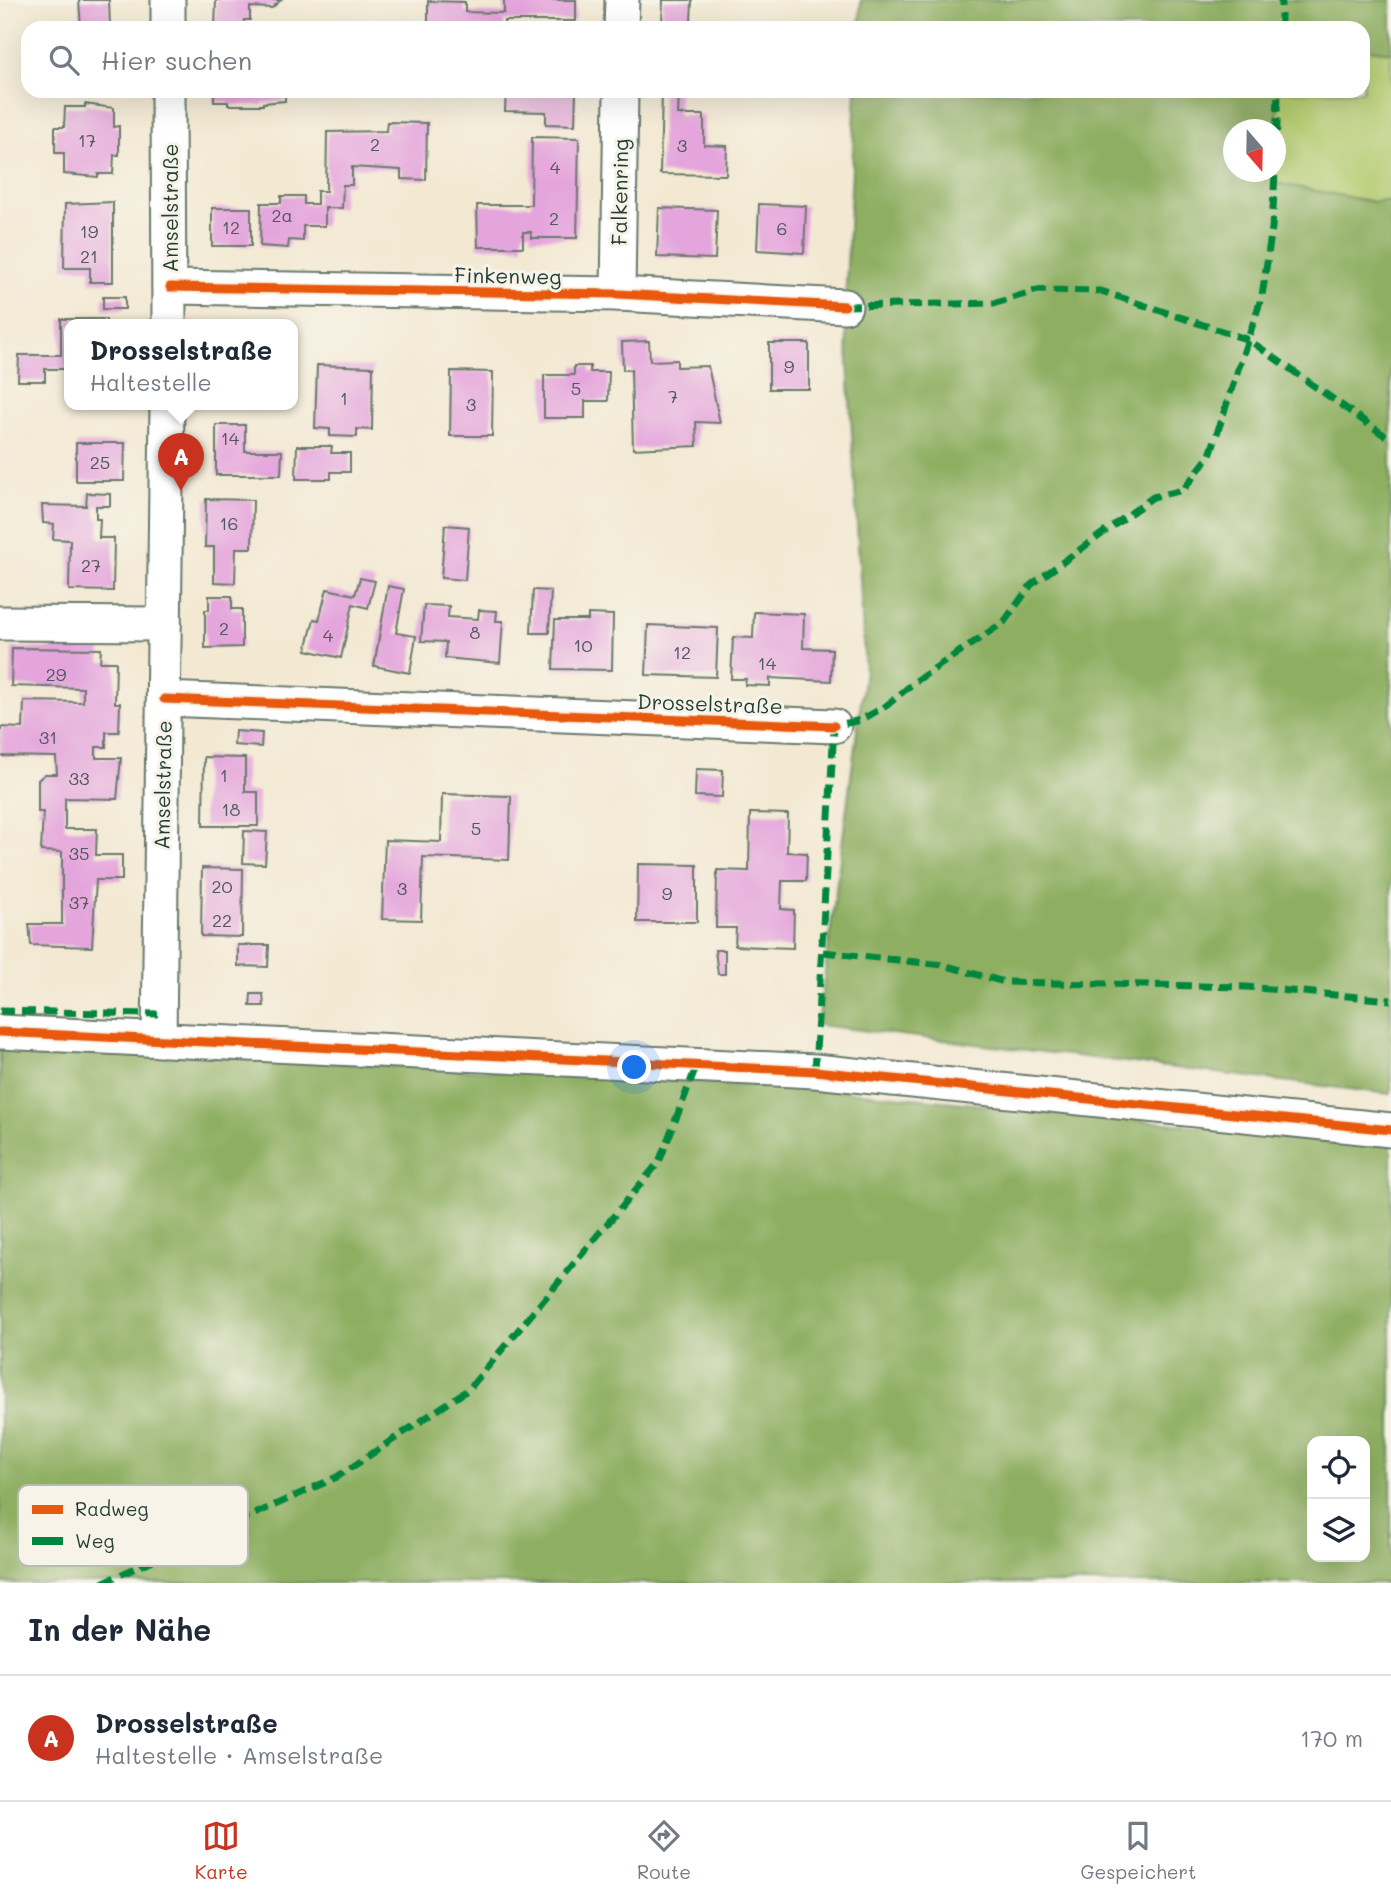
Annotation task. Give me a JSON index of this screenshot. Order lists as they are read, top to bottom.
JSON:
{
  "streets": {
    "street": [
      "Falkenring",
      "Amselstraße",
      "Finkenweg",
      "Drosselstraße"
    ]
  },
  "crossings": [
    ["Falkenring", "Finkenweg"],
    ["Amselstraße", "Finkenweg"],
    ["Amselstraße", "Drosselstraße"]
  ],
  "house_numbers": [
    "17",
    "2",
    "3",
    "4",
    "2a",
    "2",
    "12",
    "6",
    "19",
    "21",
    "9",
    "5",
    "7",
    "1",
    "3",
    "14",
    "25",
    "16",
    "27",
    "2",
    "8",
    "4",
    "10",
    "12",
    "14",
    "29",
    "31",
    "1",
    "33",
    "18",
    "5",
    "35",
    "20",
    "3",
    "9",
    "37",
    "22"
  ],
  "legend": ["Radweg", "Weg"],
  "north": "bottom",
  "page": {
    "search": "Hier suchen",
    "popup": ["Drosselstraße", "Haltestelle"],
    "pins": "A",
    "heading": "In der Nähe",
    "list": [
      {
        "mark": "A",
        "name": "Drosselstraße",
        "note": "Haltestelle · Amselstraße",
        "value": "170 m"
      }
    ],
    "nav": ["Karte", "Route", "Gespeichert"]
  }
}
